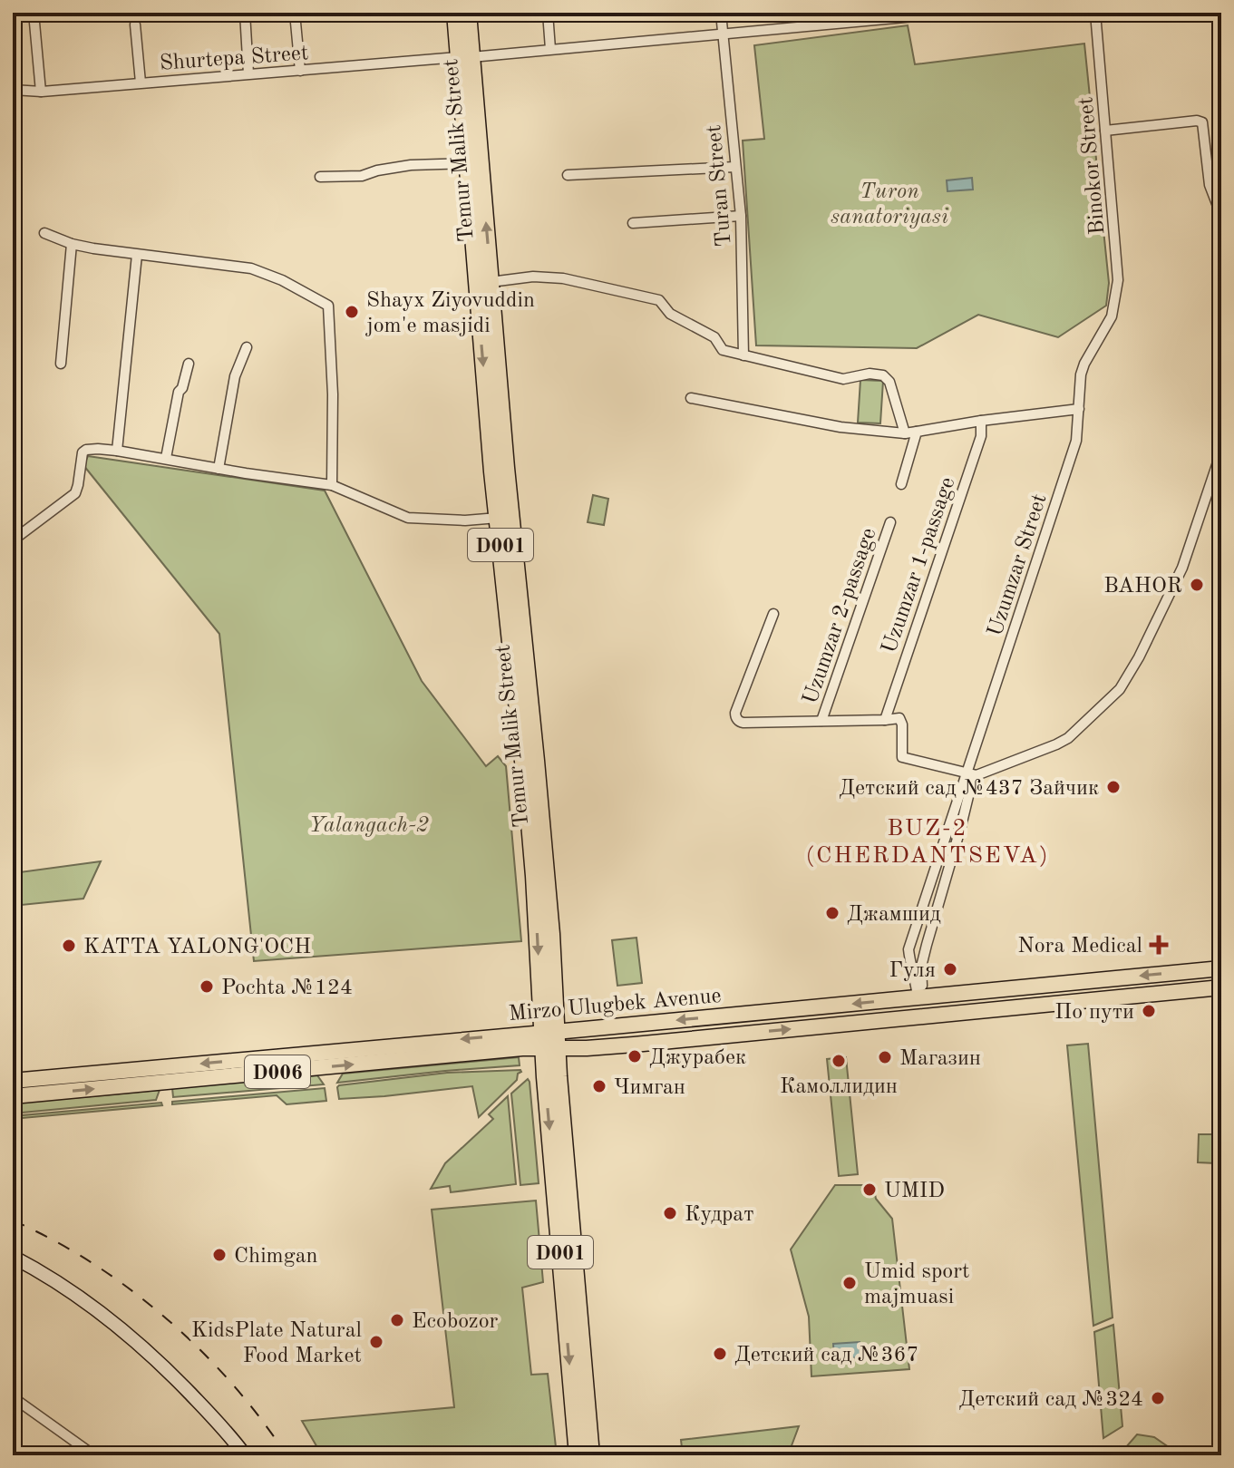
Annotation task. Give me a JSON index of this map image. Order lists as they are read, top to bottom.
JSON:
{
  "streets": {
    "highway": ["Temur Malik Street", "D001"],
    "main road": ["Mirzo Ulugbek Avenue", "D006"],
    "street": [
      "Shurtepa Street",
      "Binokor Street",
      "Turan Street",
      "Uzumzаr 1-passage",
      "Uzumzаr Street",
      "Uzumzаr 2-passage"
    ]
  },
  "crossings": [
    ["Shurtepa Street", "Temur Malik Street"],
    ["Shurtepa Street", "Turan Street"],
    ["Temur Malik Street", "Mirzo Ulugbek Avenue"],
    ["Binokor Street", "Uzumzаr Street"],
    ["Uzumzаr Street", "Mirzo Ulugbek Avenue"]
  ],
  "districts": ["BUZ-2 (CHERDANTSEVA)"],
  "parks": ["Turon sanatoriyasi", "Yalangach-2"],
  "places": {
    "other": [
      "Shayx Ziyovuddin jom'e masjidi",
      "BAHOR",
      "Детский сад №437 Зайчик",
      "Джамшид",
      "KATTA YALONG'OCH",
      "Гуля",
      "Pochta №124",
      "По пути",
      "Джурабек",
      "Магазин",
      "Камоллидин",
      "Чимган",
      "UMID",
      "Кудрат",
      "Chimgan",
      "Umid sport majmuasi",
      "Ecobozor",
      "KidsPlate Natural Food Market",
      "Детский сад №367",
      "Детский сад №324"
    ],
    "health": ["Nora Medical"]
  }
}
